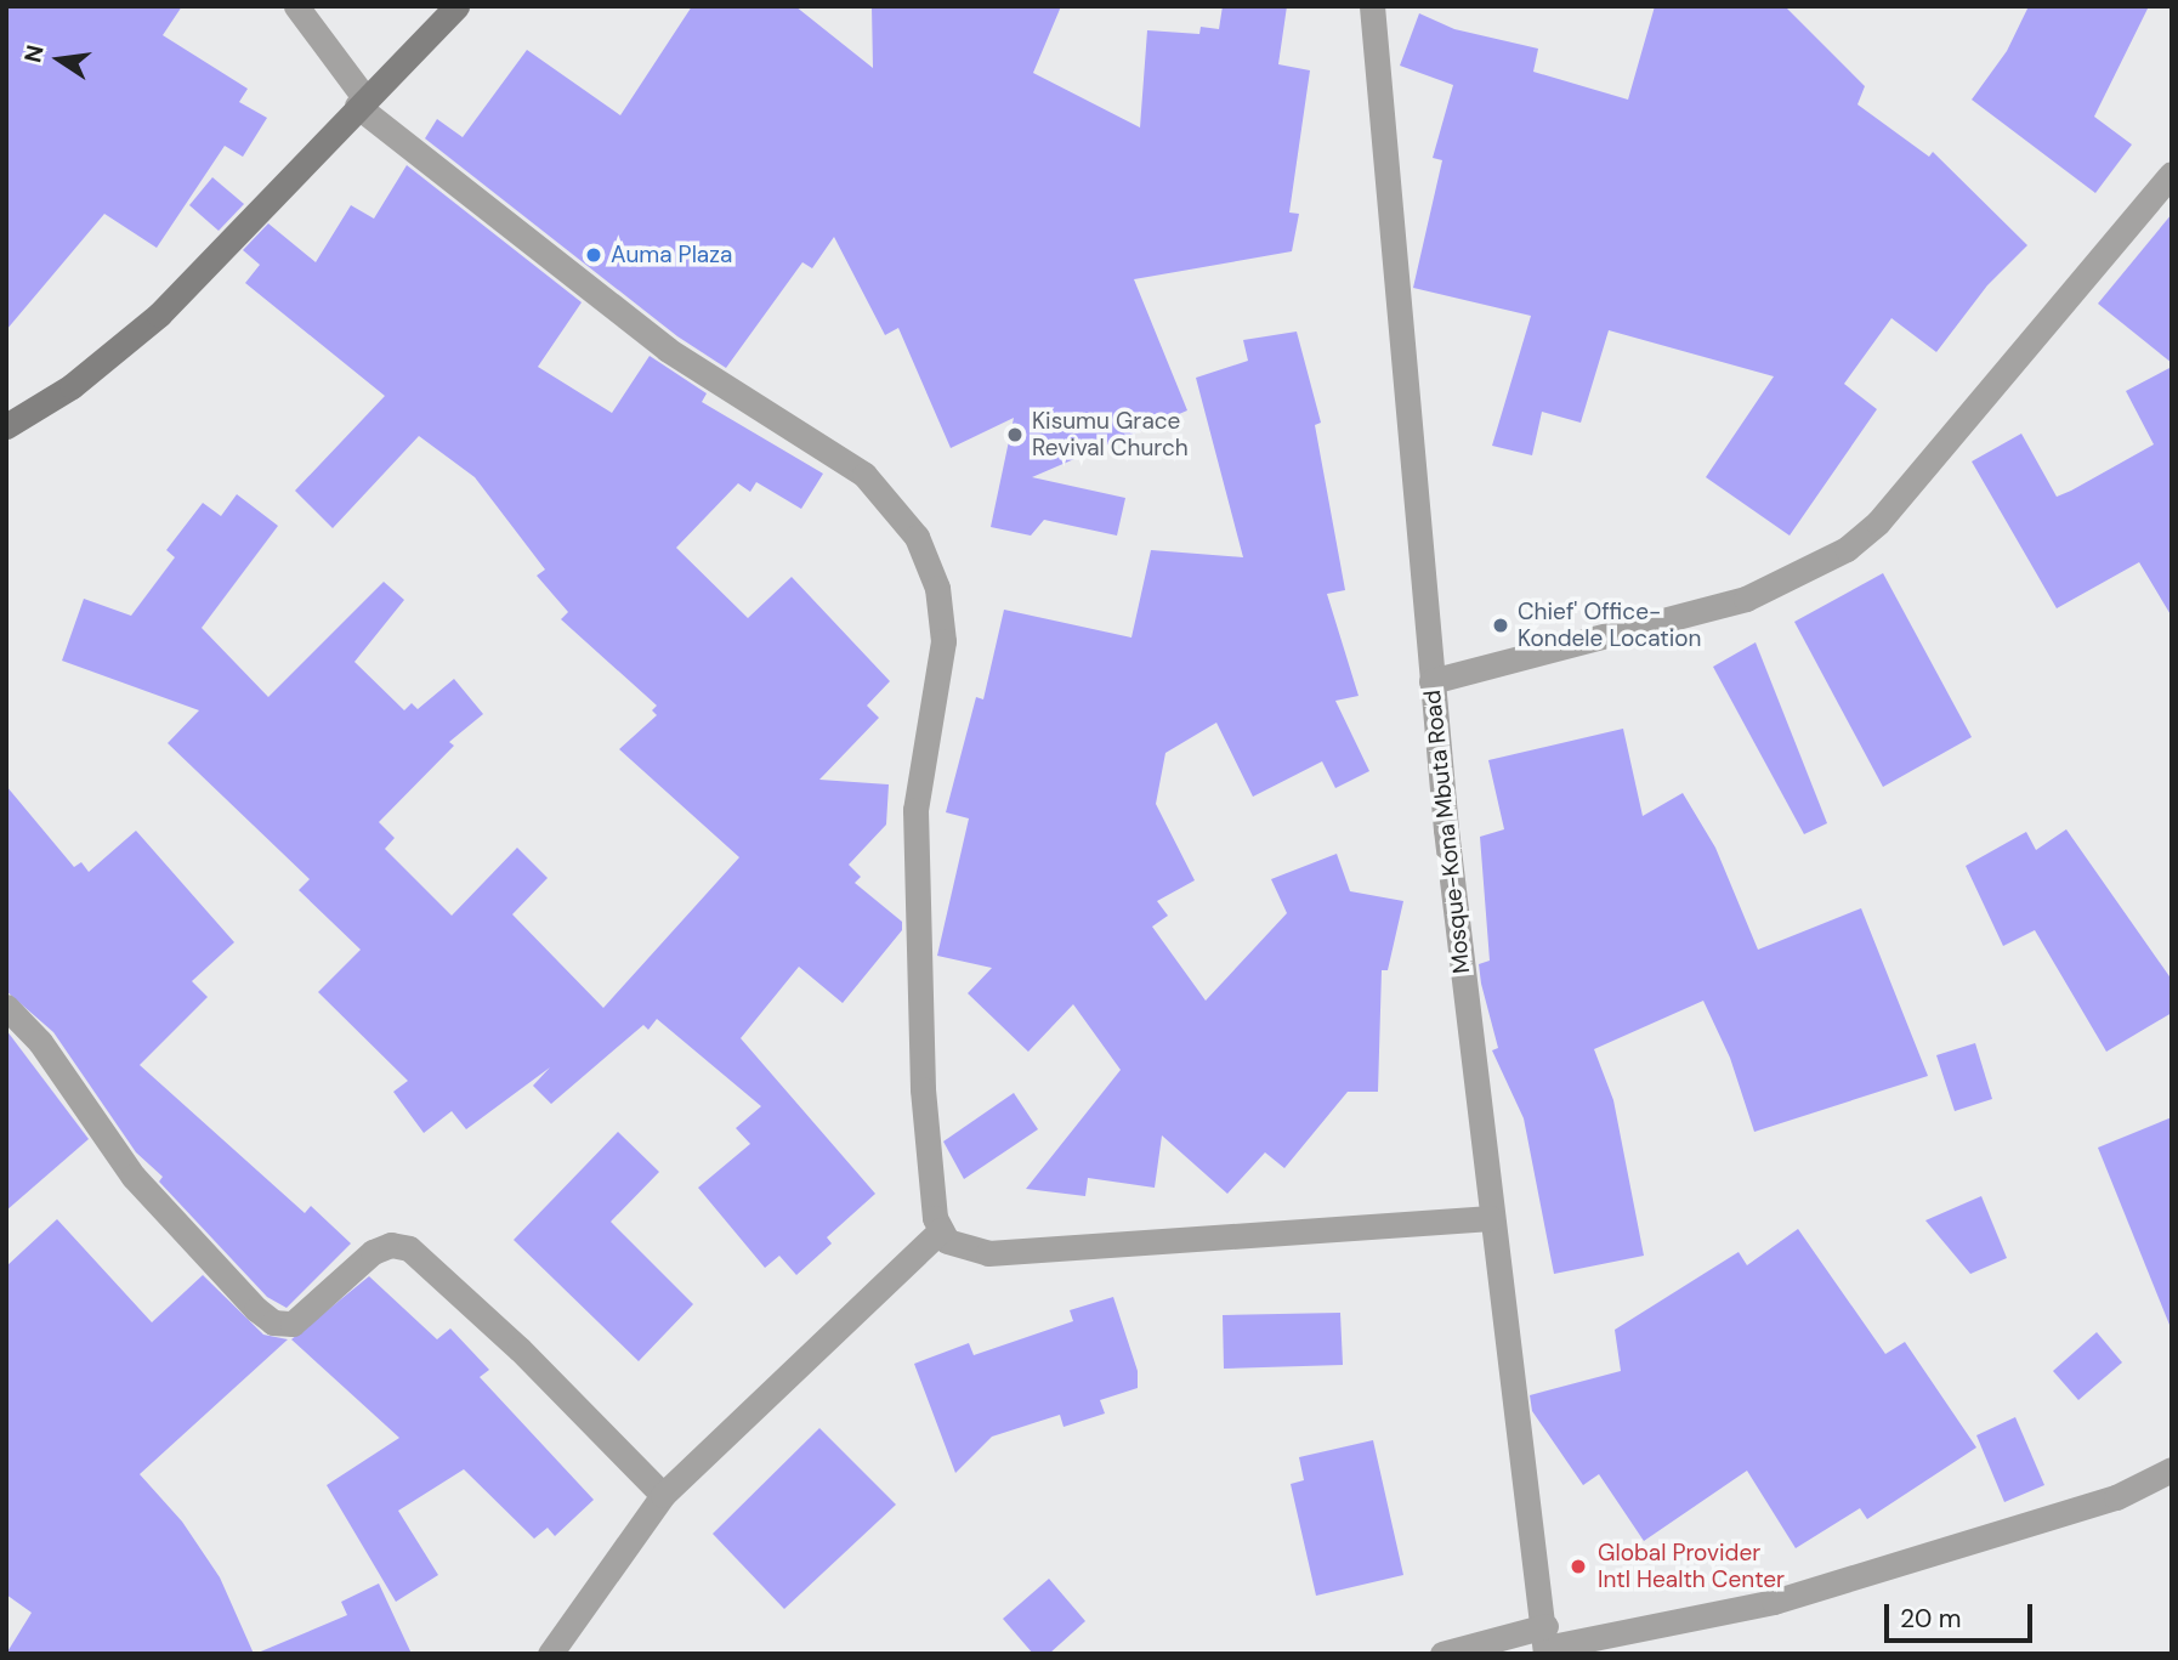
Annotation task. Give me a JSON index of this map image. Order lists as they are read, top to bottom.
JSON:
{
  "streets": {
    "street": ["Mosque-Kona Mbuta Road"]
  },
  "places": [
    "Auma Plaza",
    "Kisumu Grace Revival Church",
    "Chief' Office- Kondele Location",
    "Global Provider Intl Health Center"
  ],
  "scale_bar": "20 m",
  "north": "left"
}
